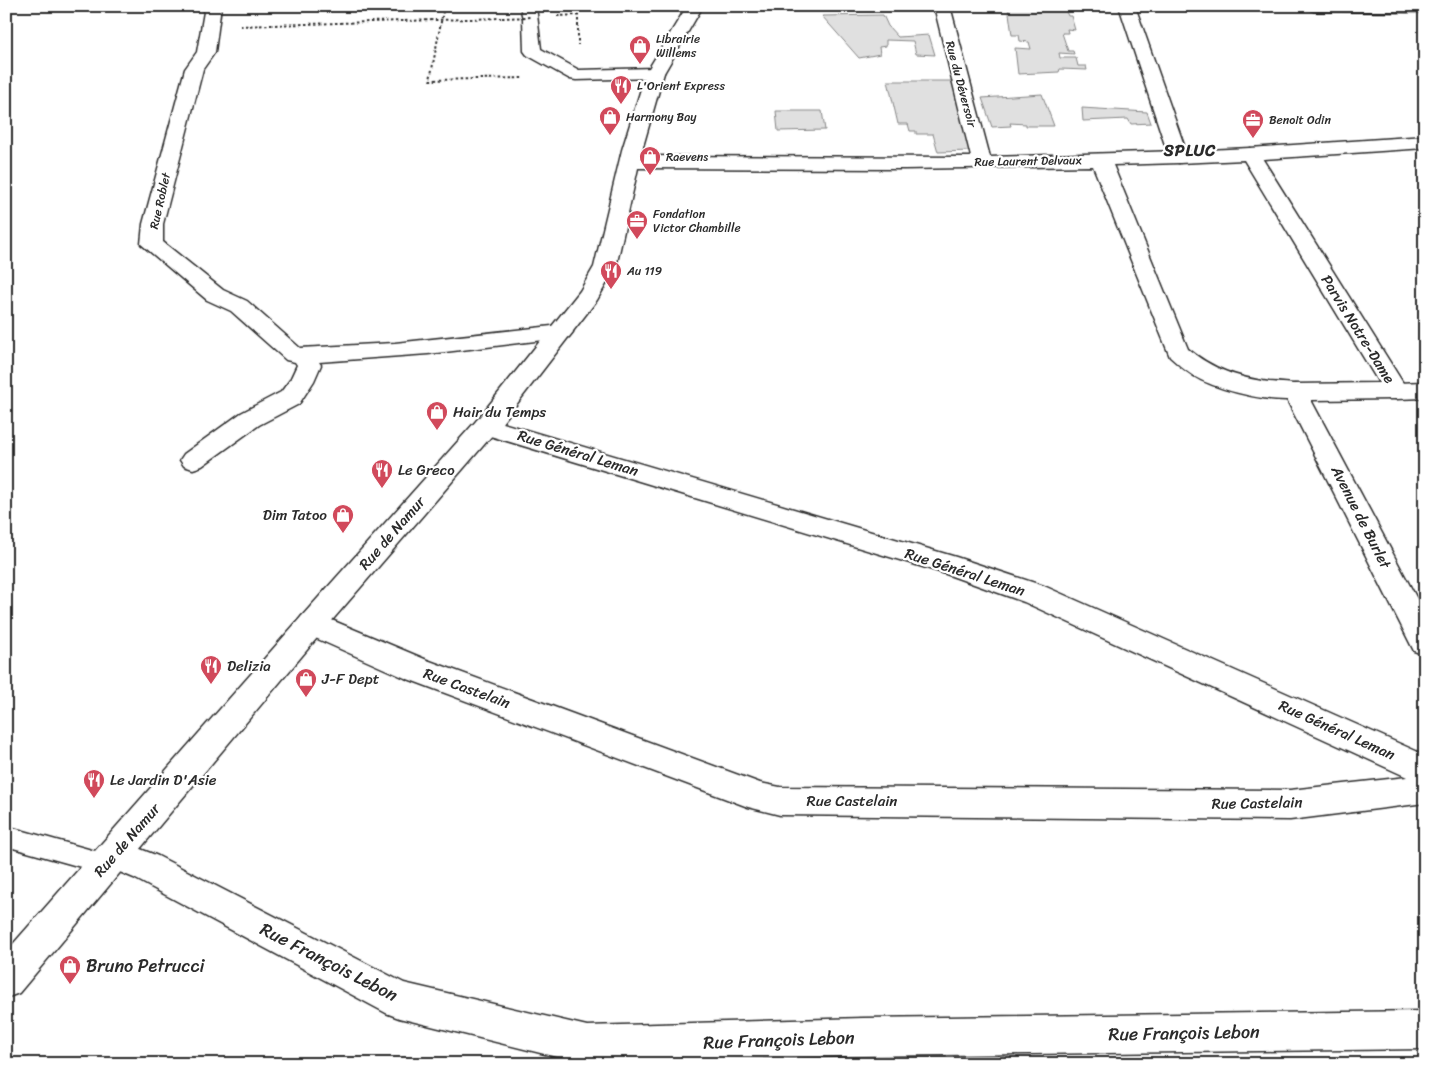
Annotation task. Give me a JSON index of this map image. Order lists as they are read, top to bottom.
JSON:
{
  "streets": {
    "street": [
      "Rue du Déversoir",
      "Rue Laurent Delvaux",
      "Rue Roblet",
      "Parvis Notre-Dame",
      "Rue Général Leman",
      "Avenue de Burlet",
      "Rue de Namur",
      "Rue Castelain",
      "Rue François Lebon"
    ]
  },
  "crossings": [
    ["Rue du Déversoir", "Rue Laurent Delvaux"],
    ["Rue Laurent Delvaux", "Parvis Notre-Dame"],
    ["Rue Laurent Delvaux", "Rue de Namur"],
    ["Rue Roblet", "Rue de Namur"],
    ["Parvis Notre-Dame", "Avenue de Burlet"],
    ["Rue Général Leman", "Rue de Namur"],
    ["Rue de Namur", "Rue Castelain"],
    ["Rue de Namur", "Rue François Lebon"]
  ],
  "districts": ["SPLUC"],
  "places": {
    "shop": [
      "Librairie Willems",
      "Harmony Bay",
      "Raevens",
      "Hair du Temps",
      "Dim Tatoo",
      "J-F Dept",
      "Bruno Petrucci"
    ],
    "restaurant": [
      "L'Orient Express",
      "Au 119",
      "Le Greco",
      "Delizia",
      "Le Jardin D'Asie"
    ],
    "office": ["Benoit Odin", "Fondation Victor Chambille"]
  }
}
